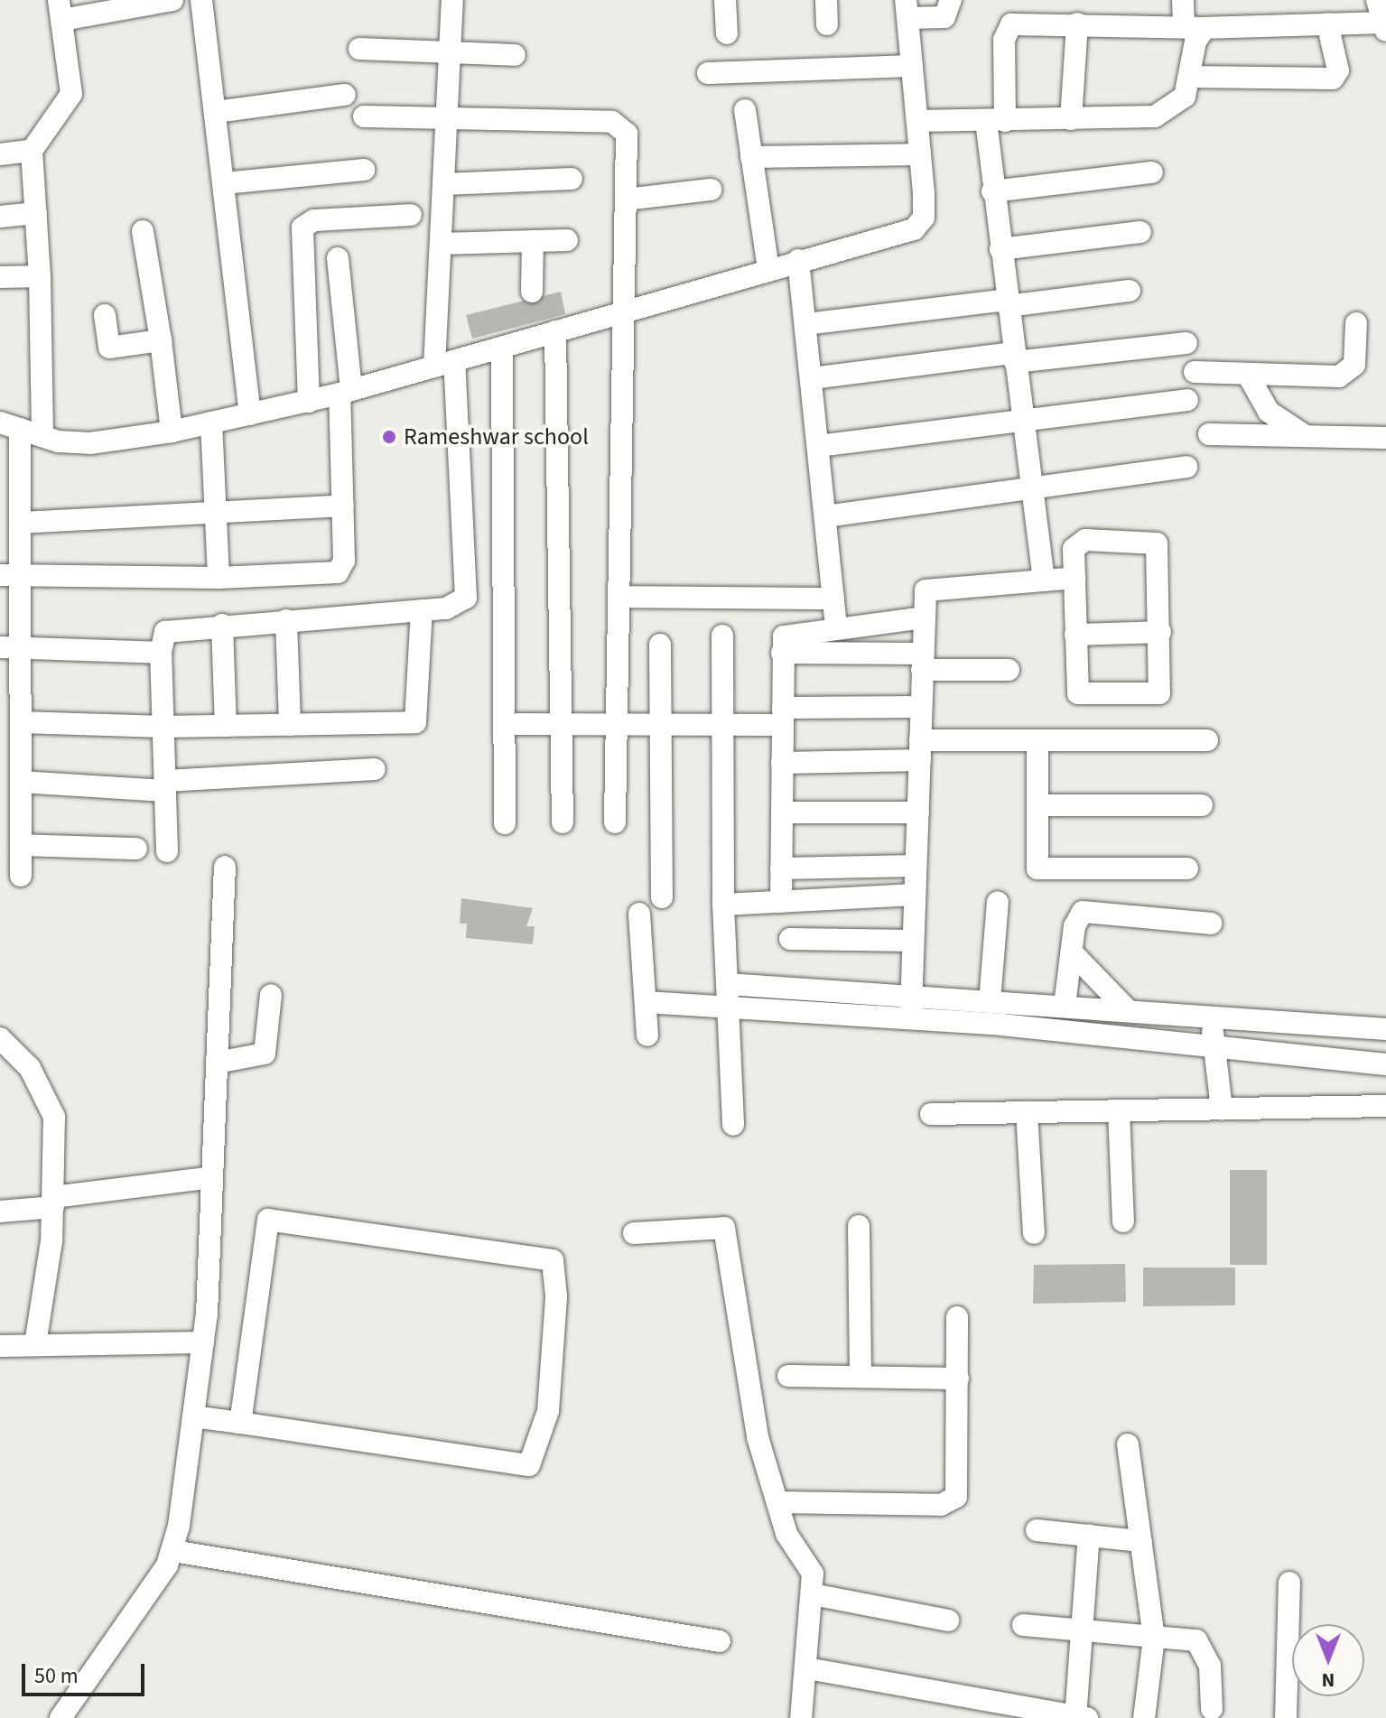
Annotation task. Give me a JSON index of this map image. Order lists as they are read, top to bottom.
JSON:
{
  "places": ["Rameshwar school"],
  "scale_bar": "50 m",
  "north": "bottom"
}
